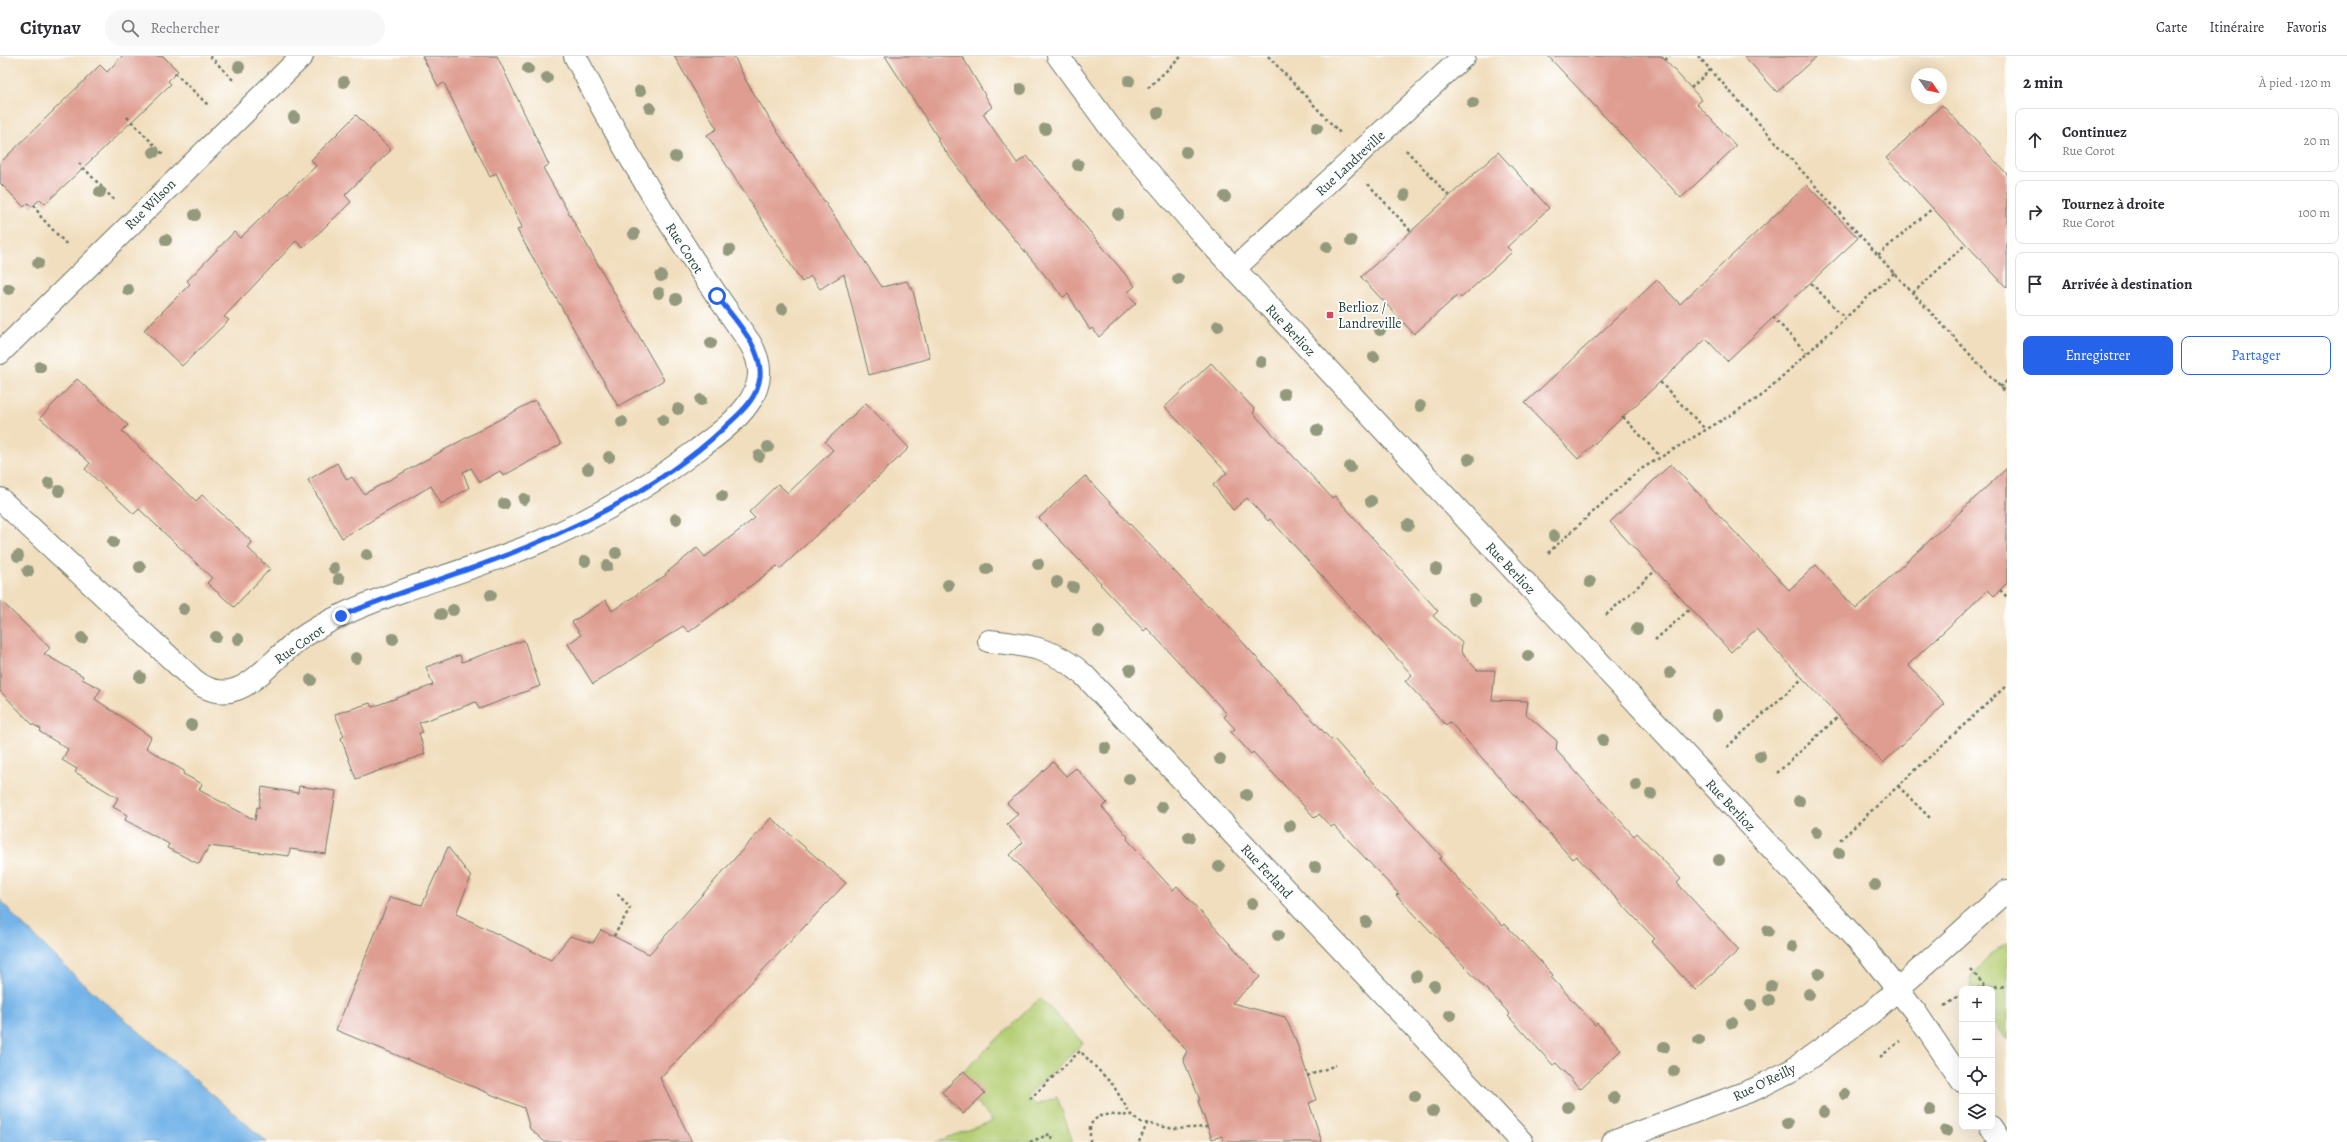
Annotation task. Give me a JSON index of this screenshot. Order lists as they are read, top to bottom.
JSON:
{
  "streets": {
    "street": [
      "Rue Landreville",
      "Rue Wilson",
      "Rue Corot",
      "Rue Berlioz",
      "Rue Ferland",
      "Rue O'Reilly"
    ]
  },
  "crossings": [
    ["Rue Landreville", "Rue Berlioz"],
    ["Rue Berlioz", "Rue O'Reilly"]
  ],
  "places": {
    "transit": ["Berlioz / Landreville"]
  },
  "north": "bottom right",
  "page": {
    "header": "Citynav",
    "search": "Rechercher",
    "nav": ["Carte", "Itinéraire", "Favoris"],
    "heading": ["2 min", "À pied · 120 m"],
    "list": [
      ["Continuez", "Rue Corot", "20 m"],
      ["Tournez à droite", "Rue Corot", "100 m"],
      "Arrivée à destination"
    ],
    "buttons": ["Enregistrer", "Partager"],
    "map_buttons": ["+", "−"]
  }
}
